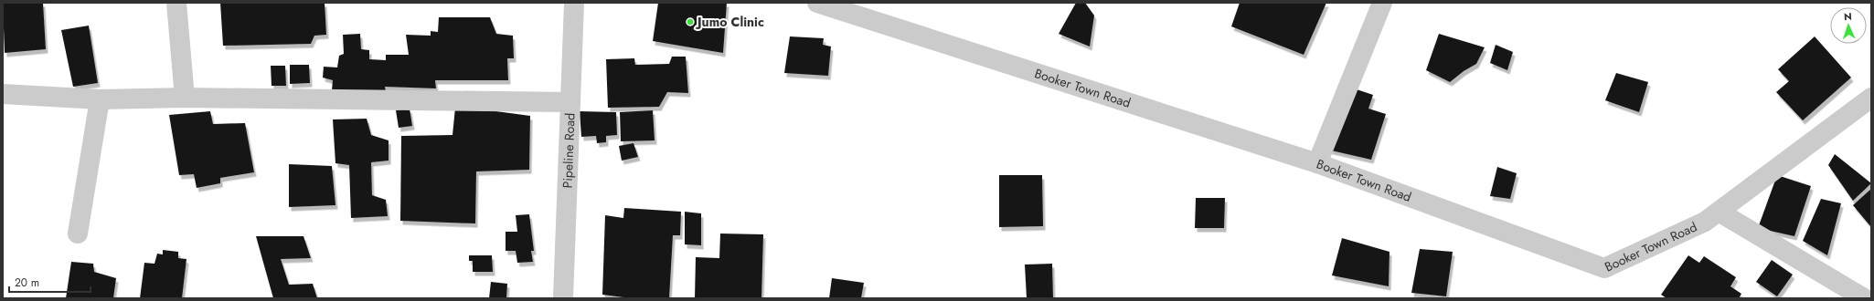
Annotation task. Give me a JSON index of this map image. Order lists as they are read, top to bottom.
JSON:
{
  "streets": {
    "street": ["Booker Town Road", "Pipeline Road"]
  },
  "places": ["Jumo Clinic"],
  "scale_bar": "20 m",
  "north": "top"
}
